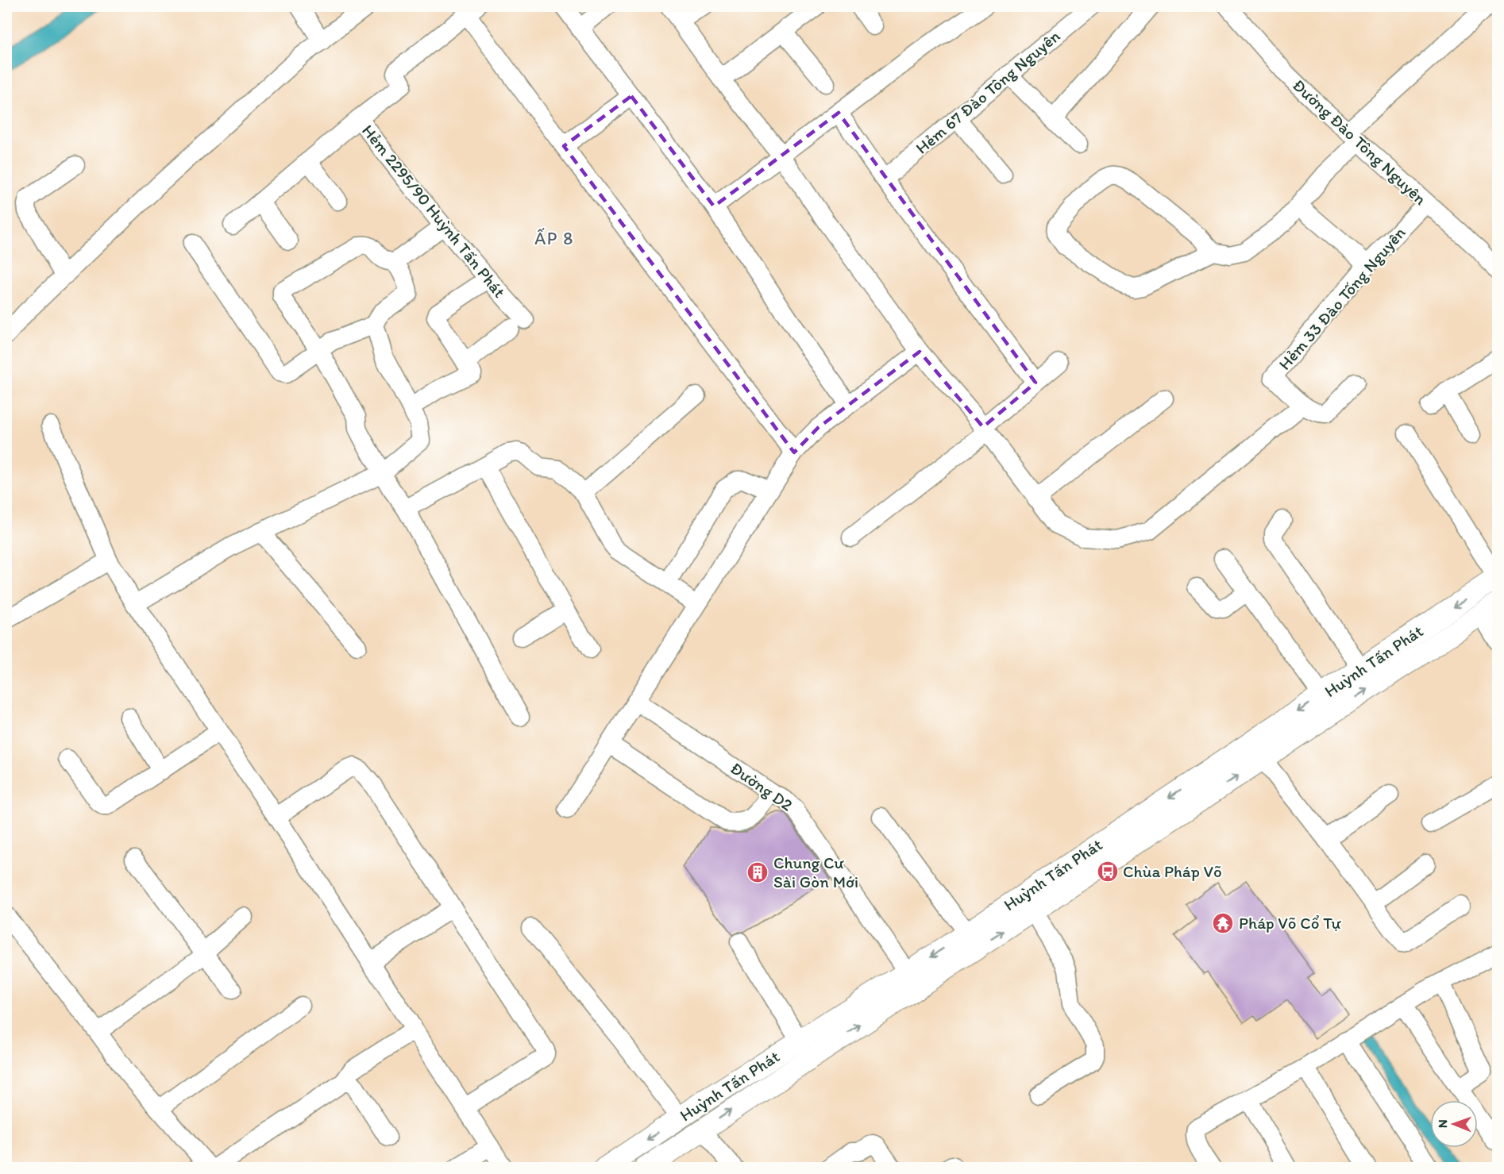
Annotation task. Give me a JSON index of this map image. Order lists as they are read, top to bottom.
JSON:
{
  "streets": {
    "main road": ["Huỳnh Tấn Phát"],
    "street": [
      "Hẻm 67 Đào Tông Nguyên",
      "Đường Đào Tông Nguyên",
      "Hẻm 2295/90 Huỳnh Tấn Phát",
      "Hẻm 33 Đào Tống Nguyên",
      "Đường D2"
    ]
  },
  "crossings": [
    ["Đường Đào Tông Nguyên", "Hẻm 33 Đào Tống Nguyên"],
    ["Huỳnh Tấn Phát", "Đường D2"]
  ],
  "districts": ["ẤP 8"],
  "places": {
    "bus stop": ["Chùa Pháp Võ"],
    "building": ["Chung Cư Sài Gòn Mới"],
    "temple": ["Pháp Võ Cổ Tự"]
  },
  "north": "left"
}
